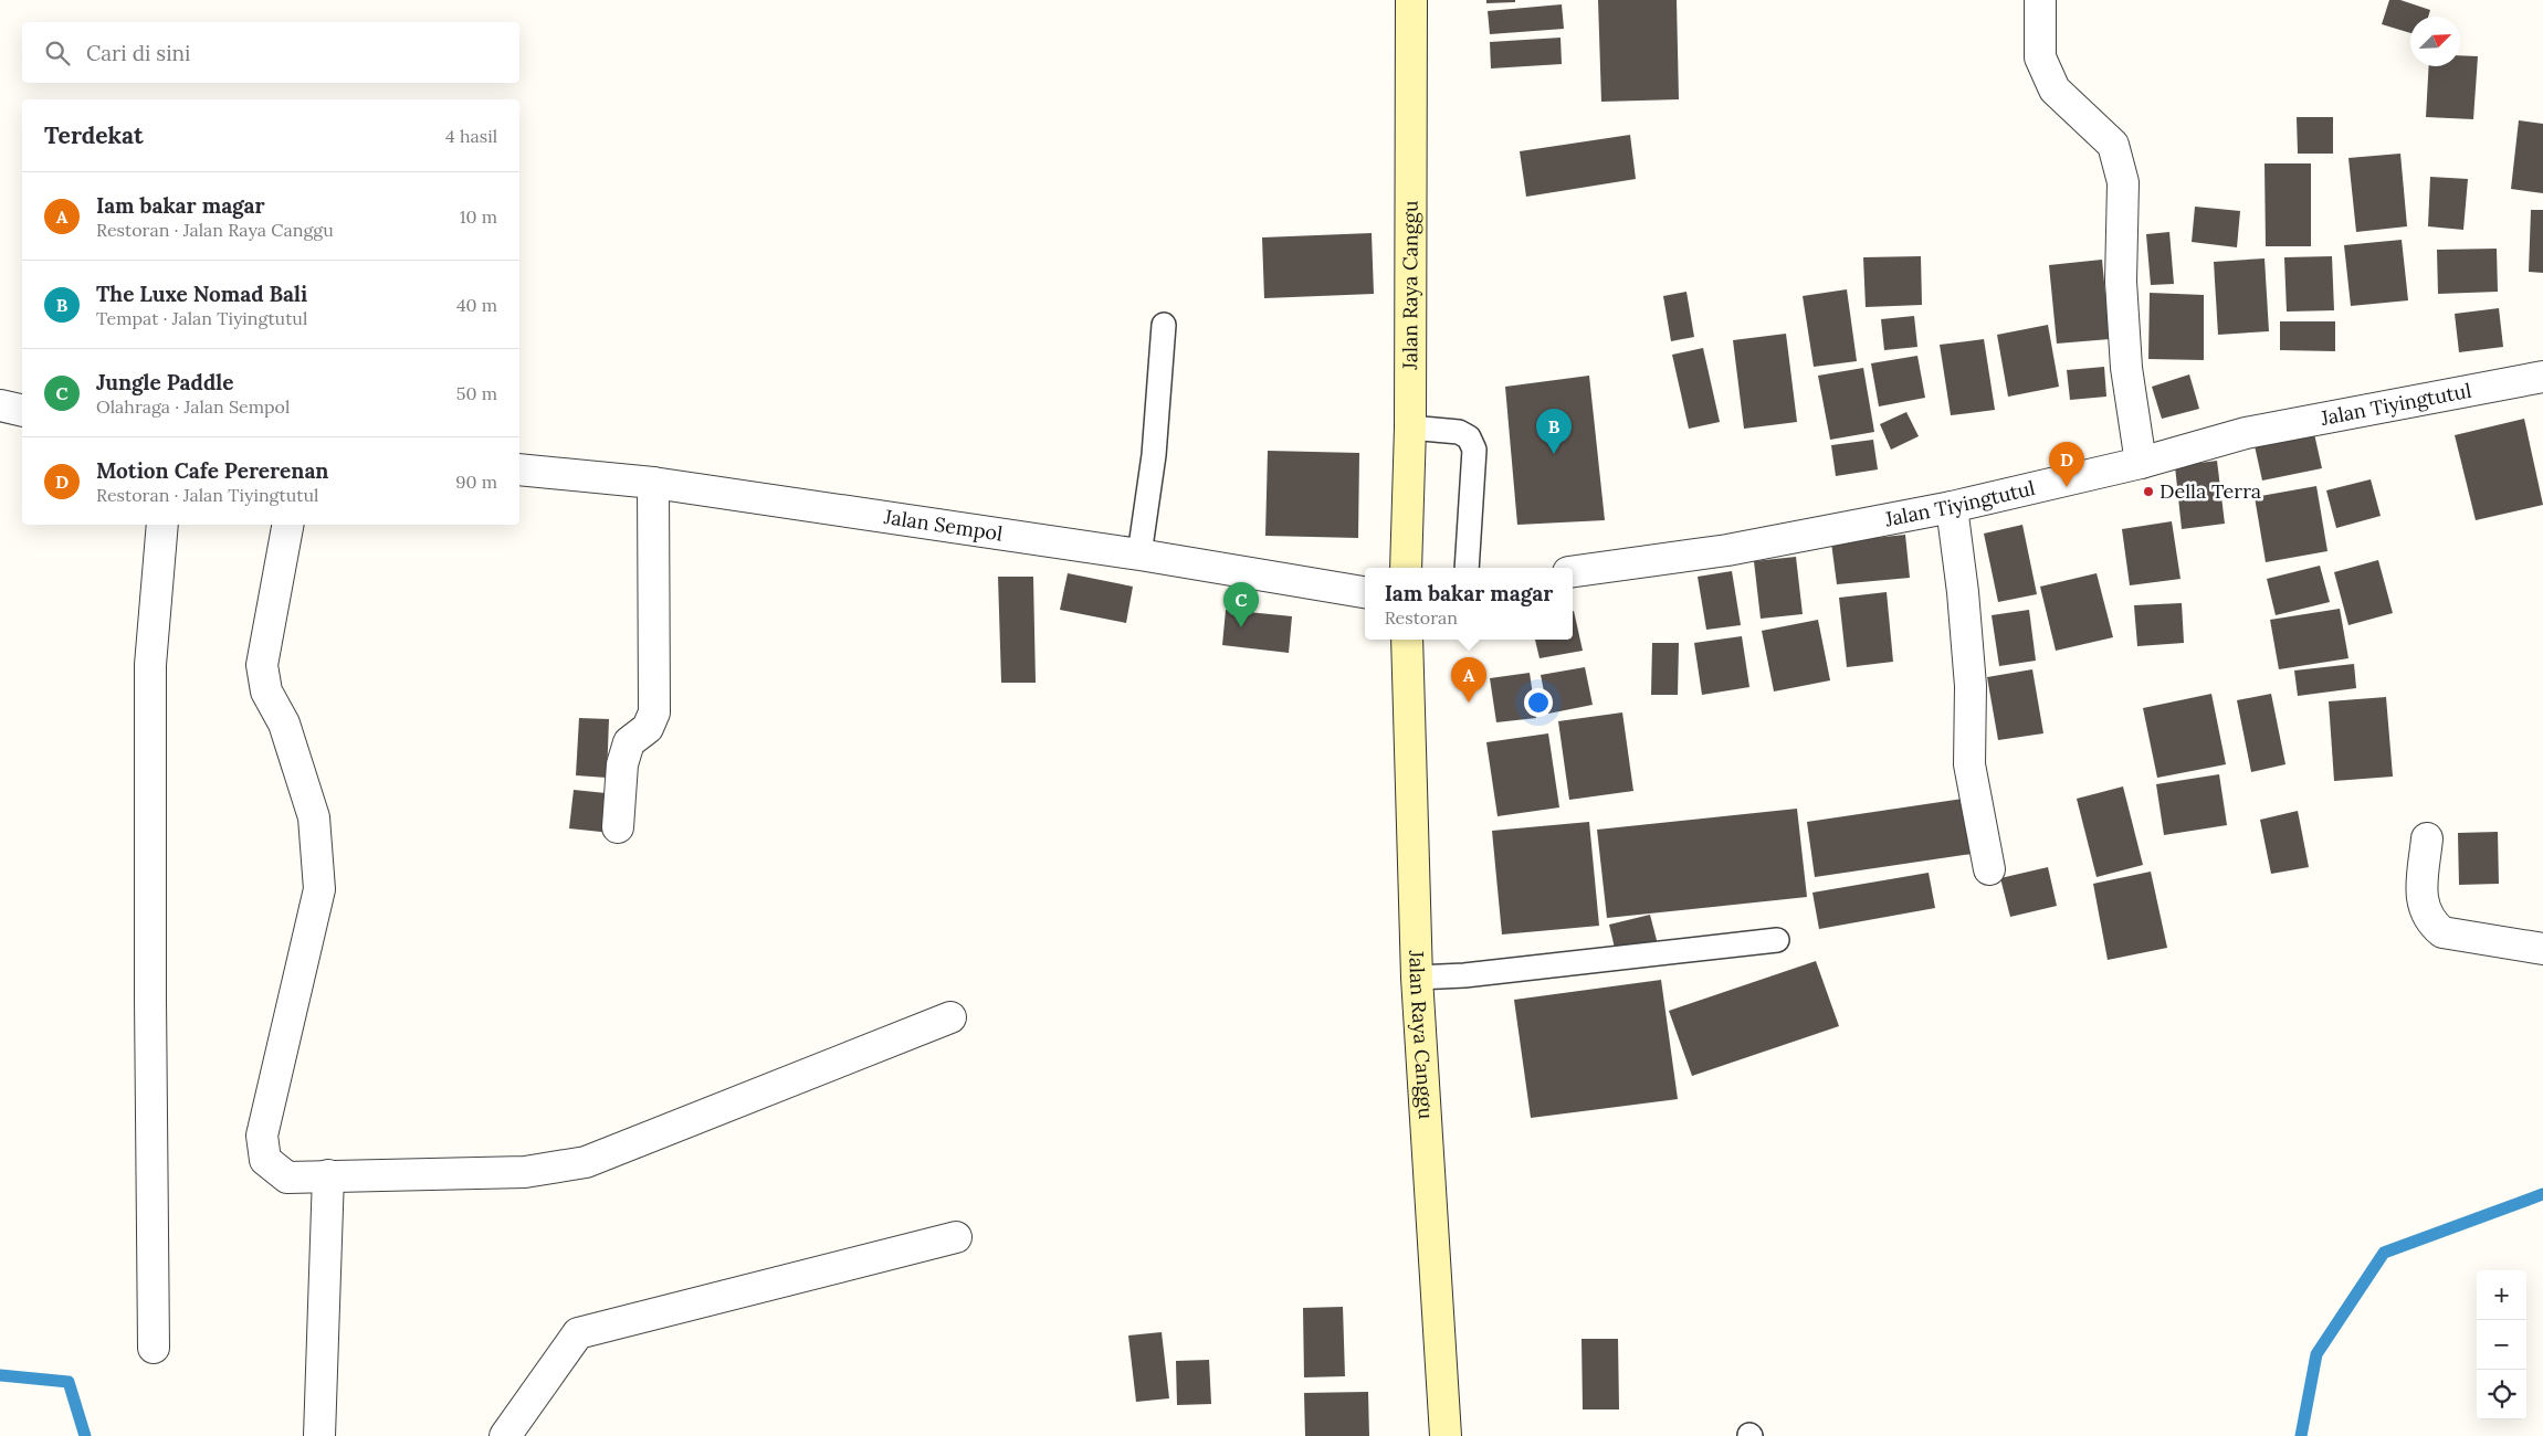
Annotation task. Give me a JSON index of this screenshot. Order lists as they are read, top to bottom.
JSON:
{
  "streets": {
    "main road": ["Jalan Raya Canggu"],
    "street": ["Jalan Tiyingtutul", "Jalan Sempol"]
  },
  "places": ["Della Terra"],
  "north": "top right",
  "page": {
    "search": "Cari di sini",
    "heading": ["Terdekat", "4 hasil"],
    "list": [
      {
        "mark": "A",
        "name": "Iam bakar magar",
        "note": "Restoran · Jalan Raya Canggu",
        "value": "10 m"
      },
      {
        "mark": "B",
        "name": "The Luxe Nomad Bali",
        "note": "Tempat · Jalan Tiyingtutul",
        "value": "40 m"
      },
      {
        "mark": "C",
        "name": "Jungle Paddle",
        "note": "Olahraga · Jalan Sempol",
        "value": "50 m"
      },
      {
        "mark": "D",
        "name": "Motion Cafe Pererenan",
        "note": "Restoran · Jalan Tiyingtutul",
        "value": "90 m"
      }
    ],
    "pins": [
      "B",
      "D",
      "C",
      "A"
    ],
    "popup": ["Iam bakar magar", "Restoran"],
    "map_buttons": ["+", "−"]
  }
}
